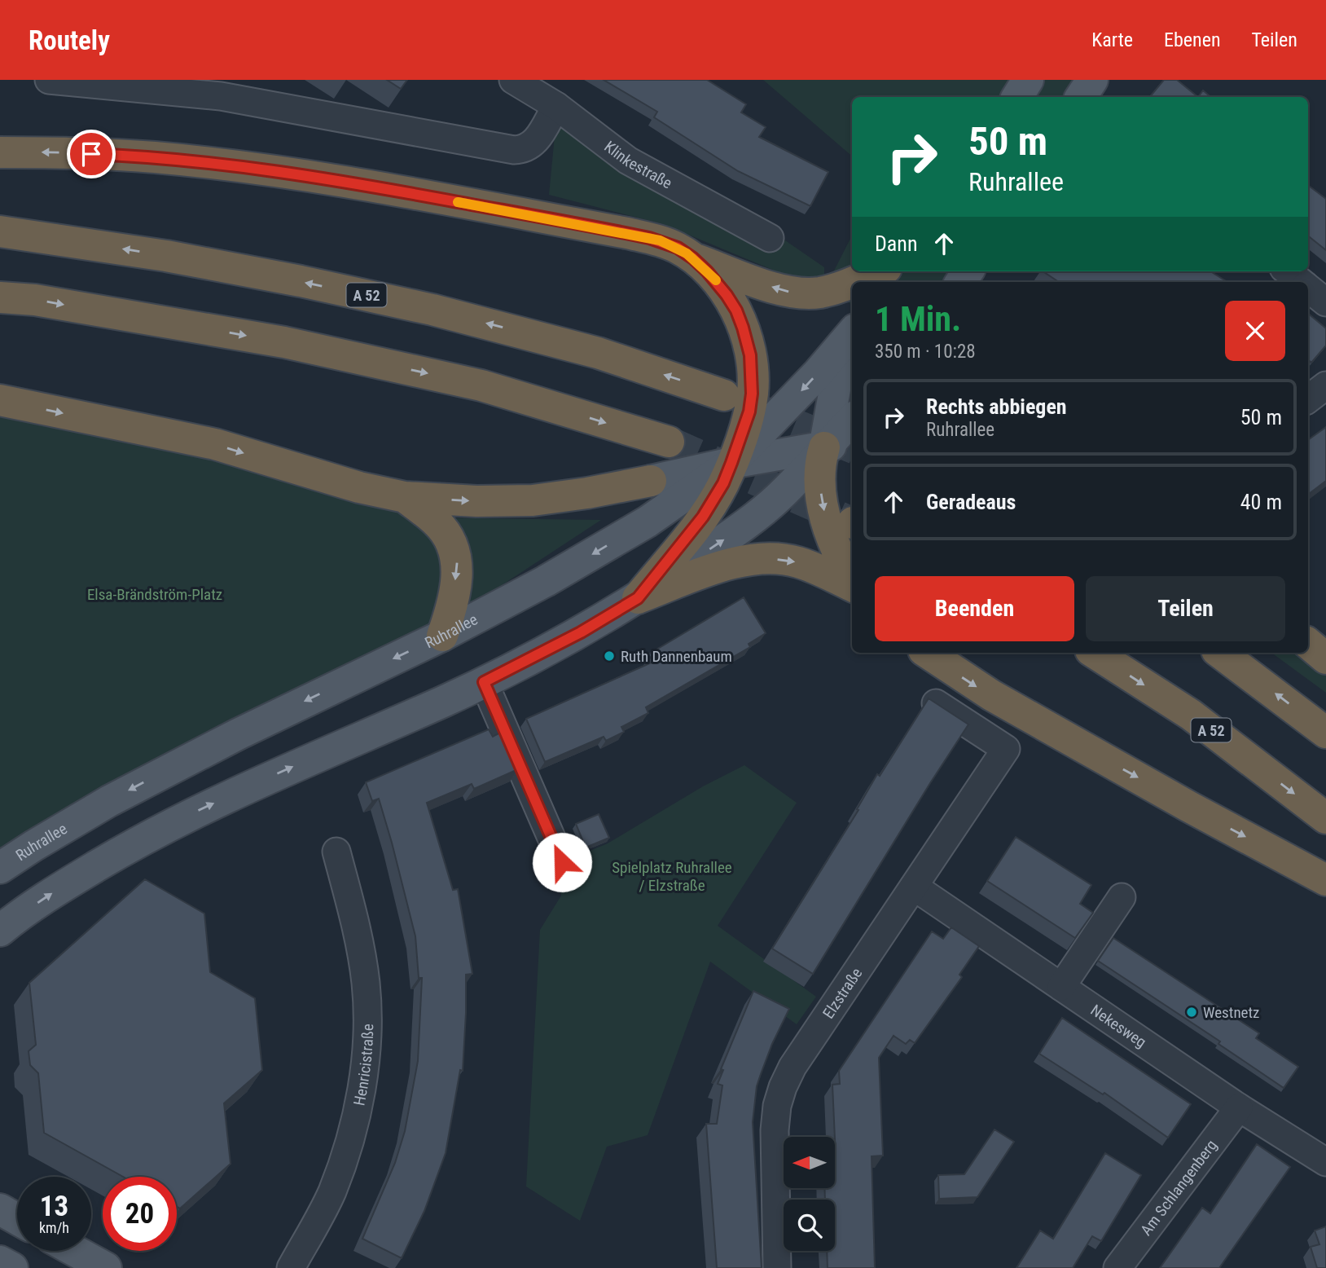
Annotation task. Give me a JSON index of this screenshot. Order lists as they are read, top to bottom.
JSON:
{
  "streets": {
    "highway": ["A 52"],
    "main road": ["Ruhrallee"],
    "street": [
      "Klinkestraße",
      "Elzstraße",
      "Nekesweg",
      "Henricistraße",
      "Am Schlangenberg"
    ]
  },
  "crossings": [
    ["Elzstraße", "Nekesweg"],
    ["Nekesweg", "Am Schlangenberg"]
  ],
  "parks": ["Elsa-Brändström-Platz", "Spielplatz Ruhrallee / Elzstraße"],
  "places": ["Ruth Dannenbaum", "Westnetz"],
  "north": "left",
  "page": {
    "header": "Routely",
    "nav": ["Karte", "Ebenen", "Teilen"],
    "turn": ["50 m", "Ruhrallee"],
    "then": "Dann",
    "heading": ["1 Min.", "350 m · 10:28"],
    "list": [
      {
        "name": "Rechts abbiegen",
        "note": "Ruhrallee",
        "value": "50 m"
      },
      {
        "name": "Geradeaus",
        "value": "40 m"
      }
    ],
    "buttons": ["Beenden", "Teilen"],
    "speed": "13 km/h",
    "limit": "20"
  }
}
